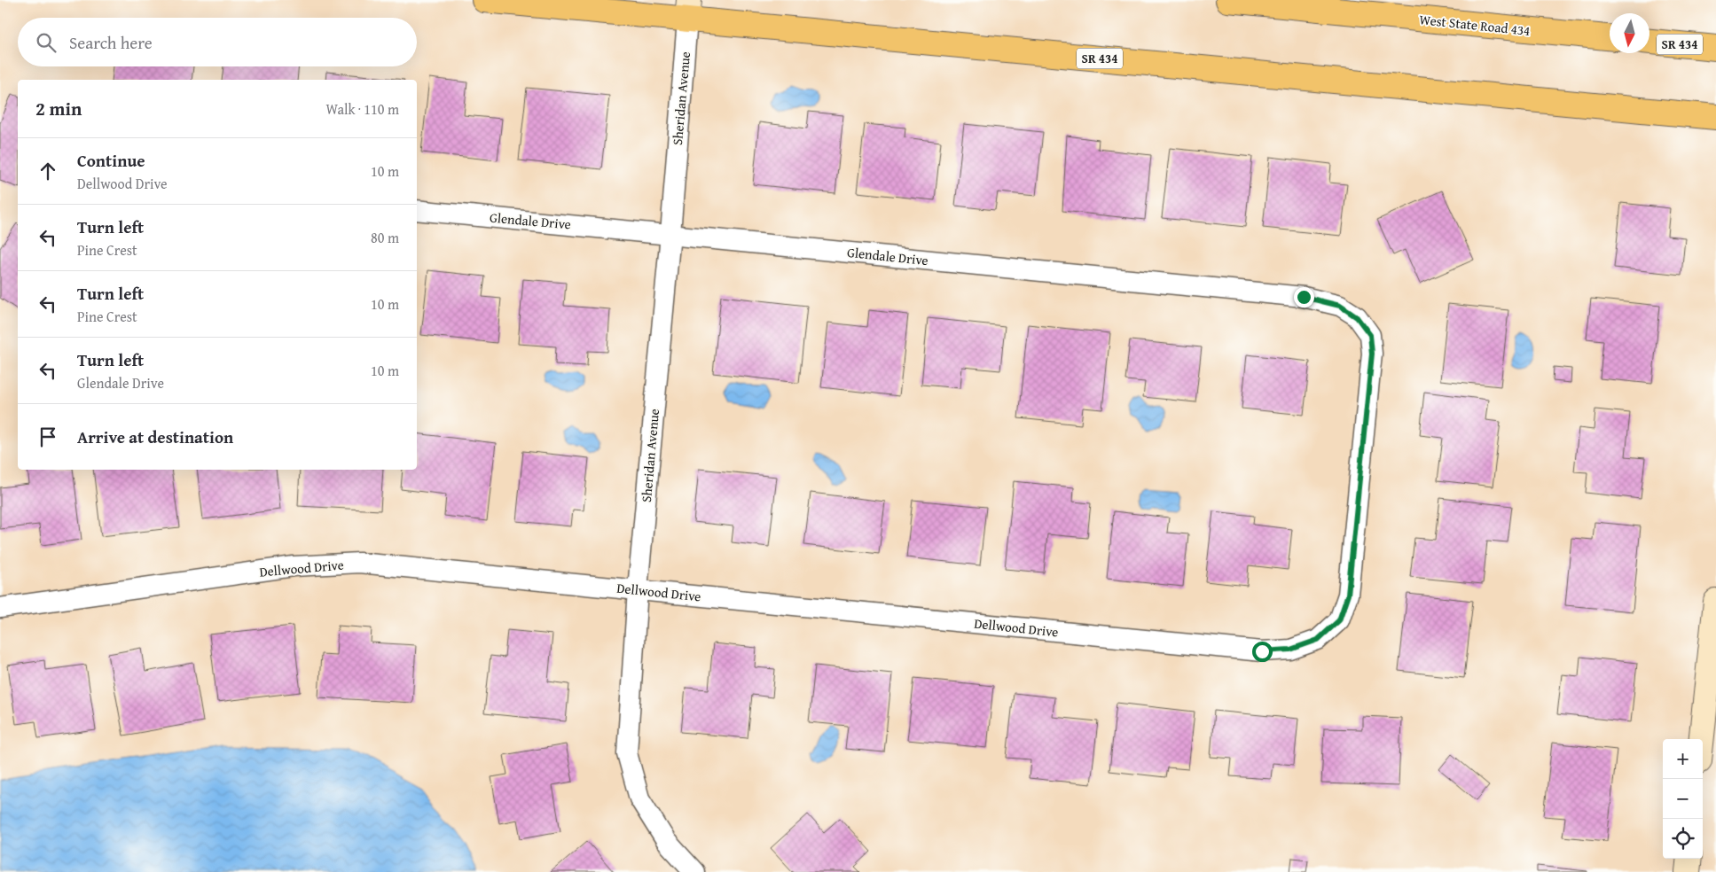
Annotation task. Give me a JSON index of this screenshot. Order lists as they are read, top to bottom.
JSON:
{
  "streets": {
    "main road": ["West State Road 434", "SR 434"],
    "street": ["Sheridan Avenue", "Glendale Drive", "Dellwood Drive"]
  },
  "crossings": [
    ["SR 434", "Sheridan Avenue"],
    ["Sheridan Avenue", "Glendale Drive"],
    ["Sheridan Avenue", "Dellwood Drive"],
    ["Glendale Drive", "Dellwood Drive"]
  ],
  "north": "bottom",
  "page": {
    "search": "Search here",
    "heading": ["2 min", "Walk · 110 m"],
    "list": [
      ["Continue", "Dellwood Drive", "10 m"],
      ["Turn left", "Pine Crest", "80 m"],
      ["Turn left", "Pine Crest", "10 m"],
      ["Turn left", "Glendale Drive", "10 m"],
      "Arrive at destination"
    ],
    "map_buttons": ["+", "−"]
  }
}
